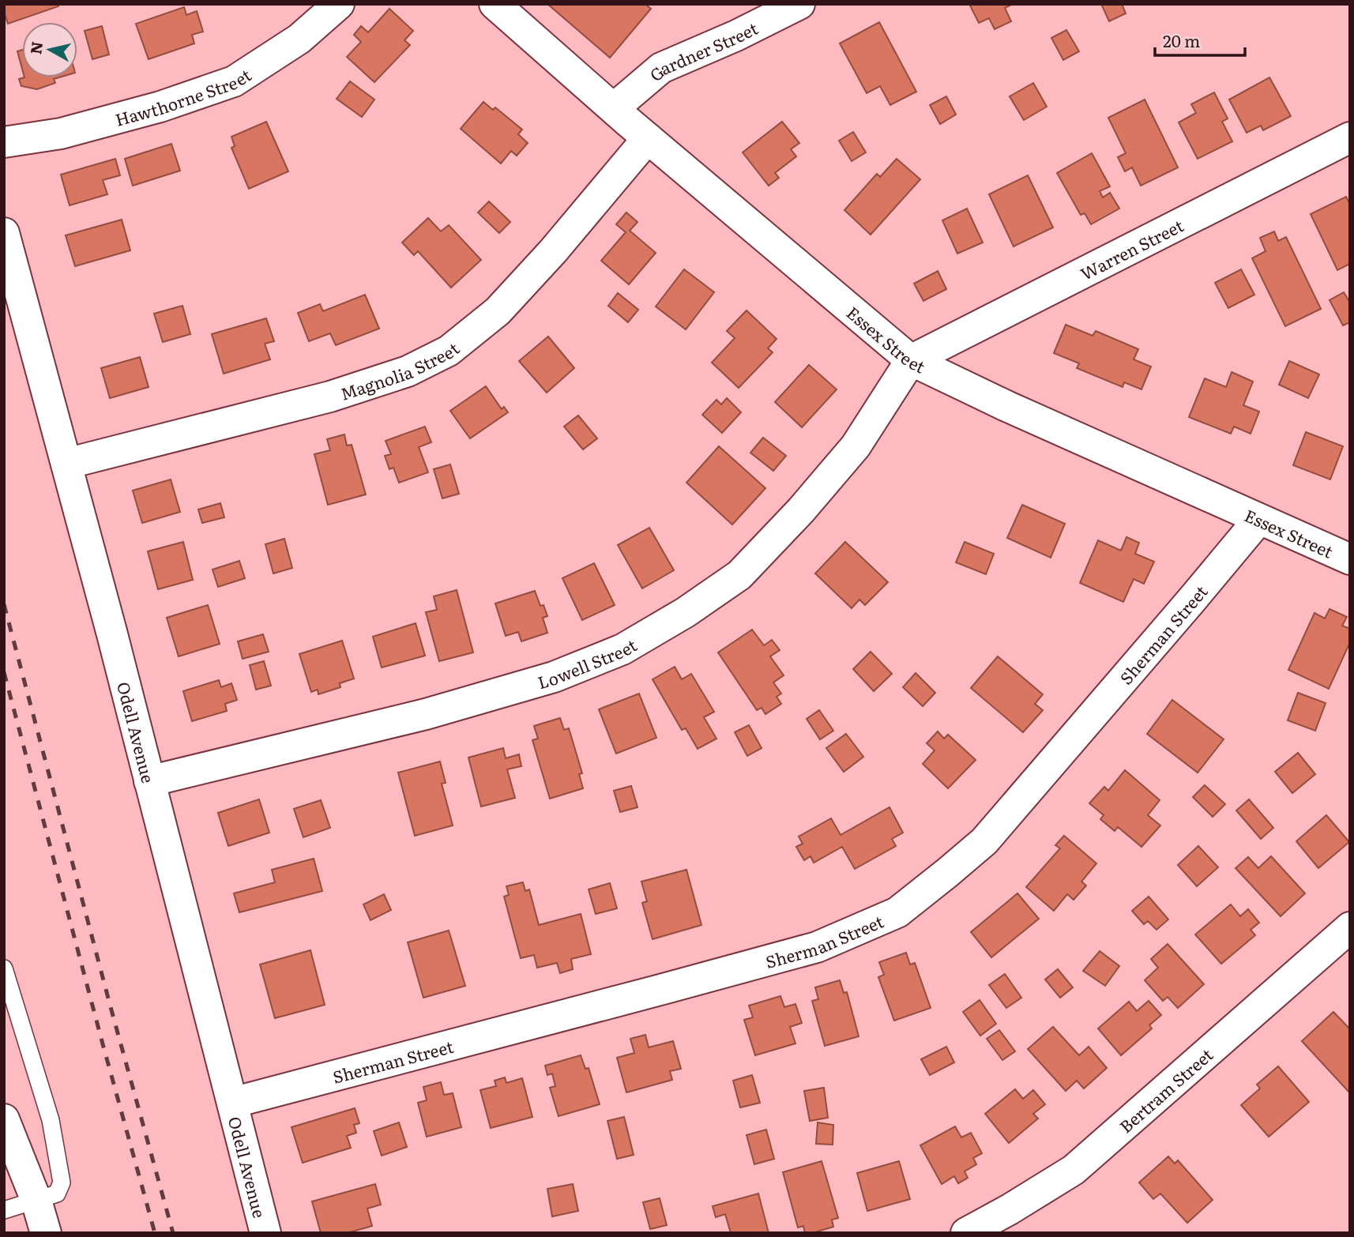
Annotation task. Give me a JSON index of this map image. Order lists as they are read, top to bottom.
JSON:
{
  "streets": {
    "street": [
      "Gardner Street",
      "Hawthorne Street",
      "Warren Street",
      "Essex Street",
      "Magnolia Street",
      "Sherman Street",
      "Lowell Street",
      "Odell Avenue",
      "Bertram Street"
    ]
  },
  "crossings": [
    ["Gardner Street", "Essex Street"],
    ["Warren Street", "Essex Street"],
    ["Warren Street", "Lowell Street"],
    ["Essex Street", "Magnolia Street"],
    ["Essex Street", "Sherman Street"],
    ["Essex Street", "Lowell Street"],
    ["Magnolia Street", "Odell Avenue"],
    ["Sherman Street", "Odell Avenue"],
    ["Lowell Street", "Odell Avenue"]
  ],
  "scale_bar": "20 m",
  "north": "left"
}
